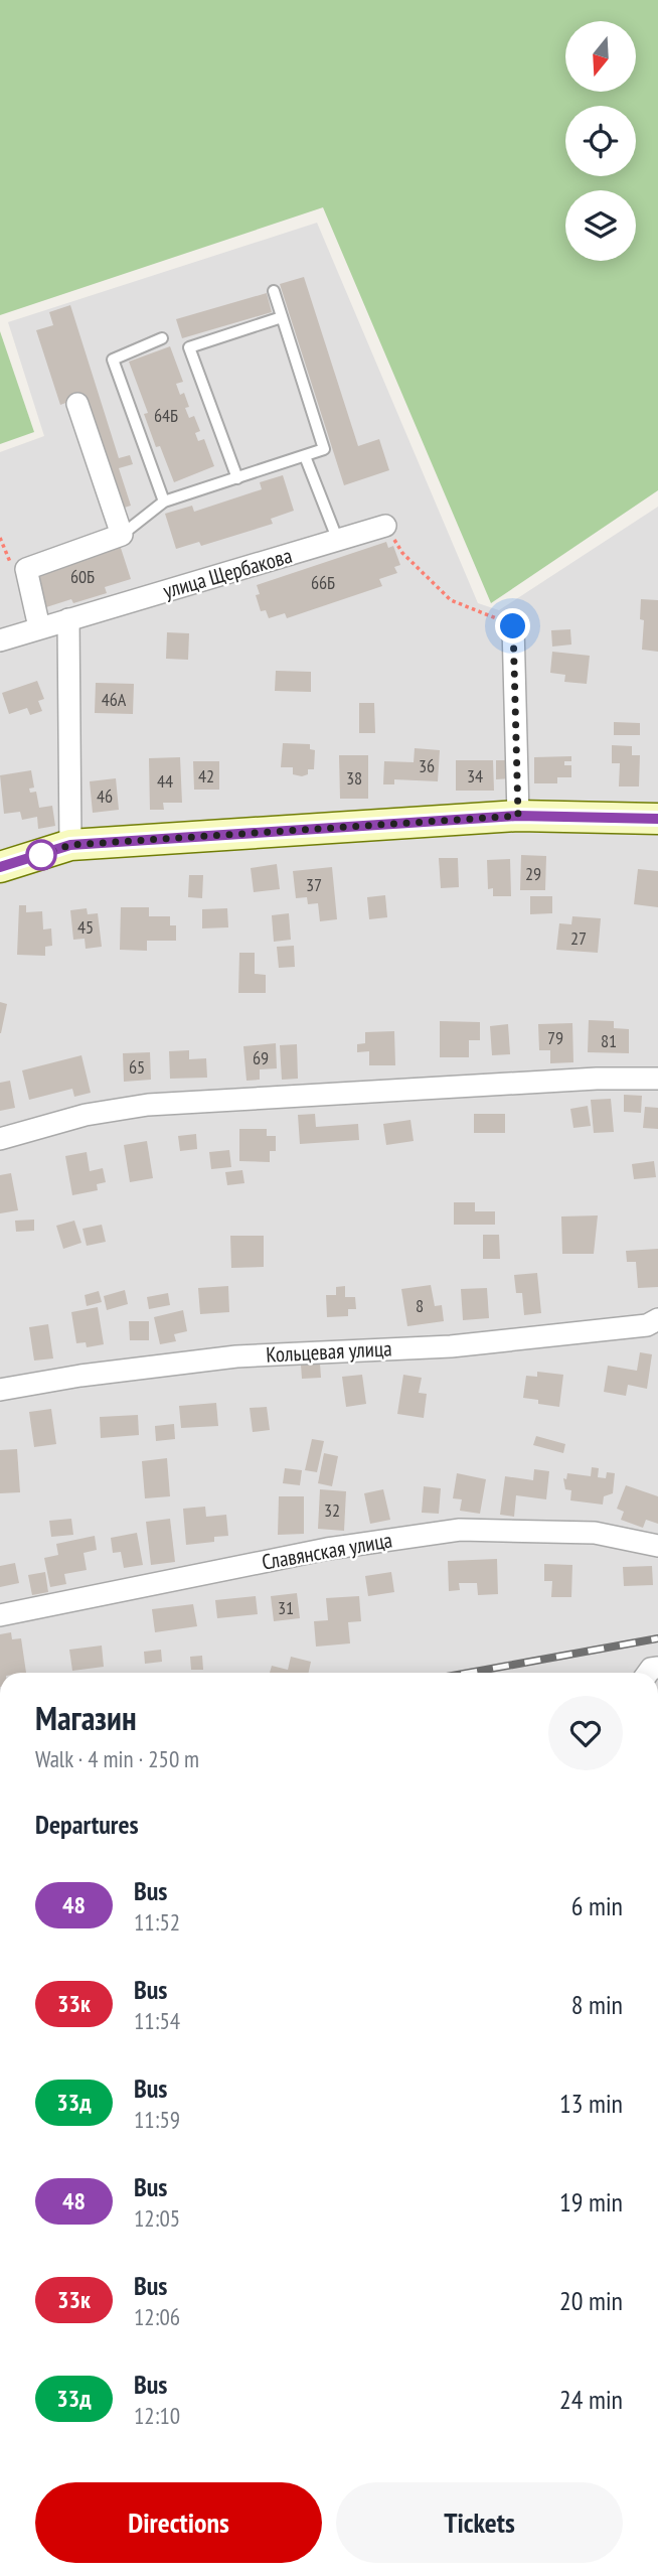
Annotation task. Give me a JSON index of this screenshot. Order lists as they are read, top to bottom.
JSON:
{
  "streets": {
    "street": ["улица Щербакова", "Кольцевая улица", "Славянская улица"]
  },
  "lines": ["bus line 48"],
  "house_numbers": [
    "64Б",
    "60Б",
    "66Б",
    "46А",
    "36",
    "42",
    "34",
    "38",
    "44",
    "46",
    "29",
    "37",
    "45",
    "27",
    "79",
    "81",
    "69",
    "65",
    "8",
    "32",
    "31"
  ],
  "north": "bottom",
  "page": {
    "heading": [
      ["Магазин", "Walk · 4 min · 250 m"],
      "Departures"
    ],
    "list": [
      {
        "mark": "48",
        "name": "Bus",
        "note": "11:52",
        "value": "6 min"
      },
      {
        "mark": "33к",
        "name": "Bus",
        "note": "11:54",
        "value": "8 min"
      },
      {
        "mark": "33д",
        "name": "Bus",
        "note": "11:59",
        "value": "13 min"
      },
      {
        "mark": "48",
        "name": "Bus",
        "note": "12:05",
        "value": "19 min"
      },
      {
        "mark": "33к",
        "name": "Bus",
        "note": "12:06",
        "value": "20 min"
      },
      {
        "mark": "33д",
        "name": "Bus",
        "note": "12:10",
        "value": "24 min"
      }
    ],
    "buttons": ["Directions", "Tickets"]
  }
}
